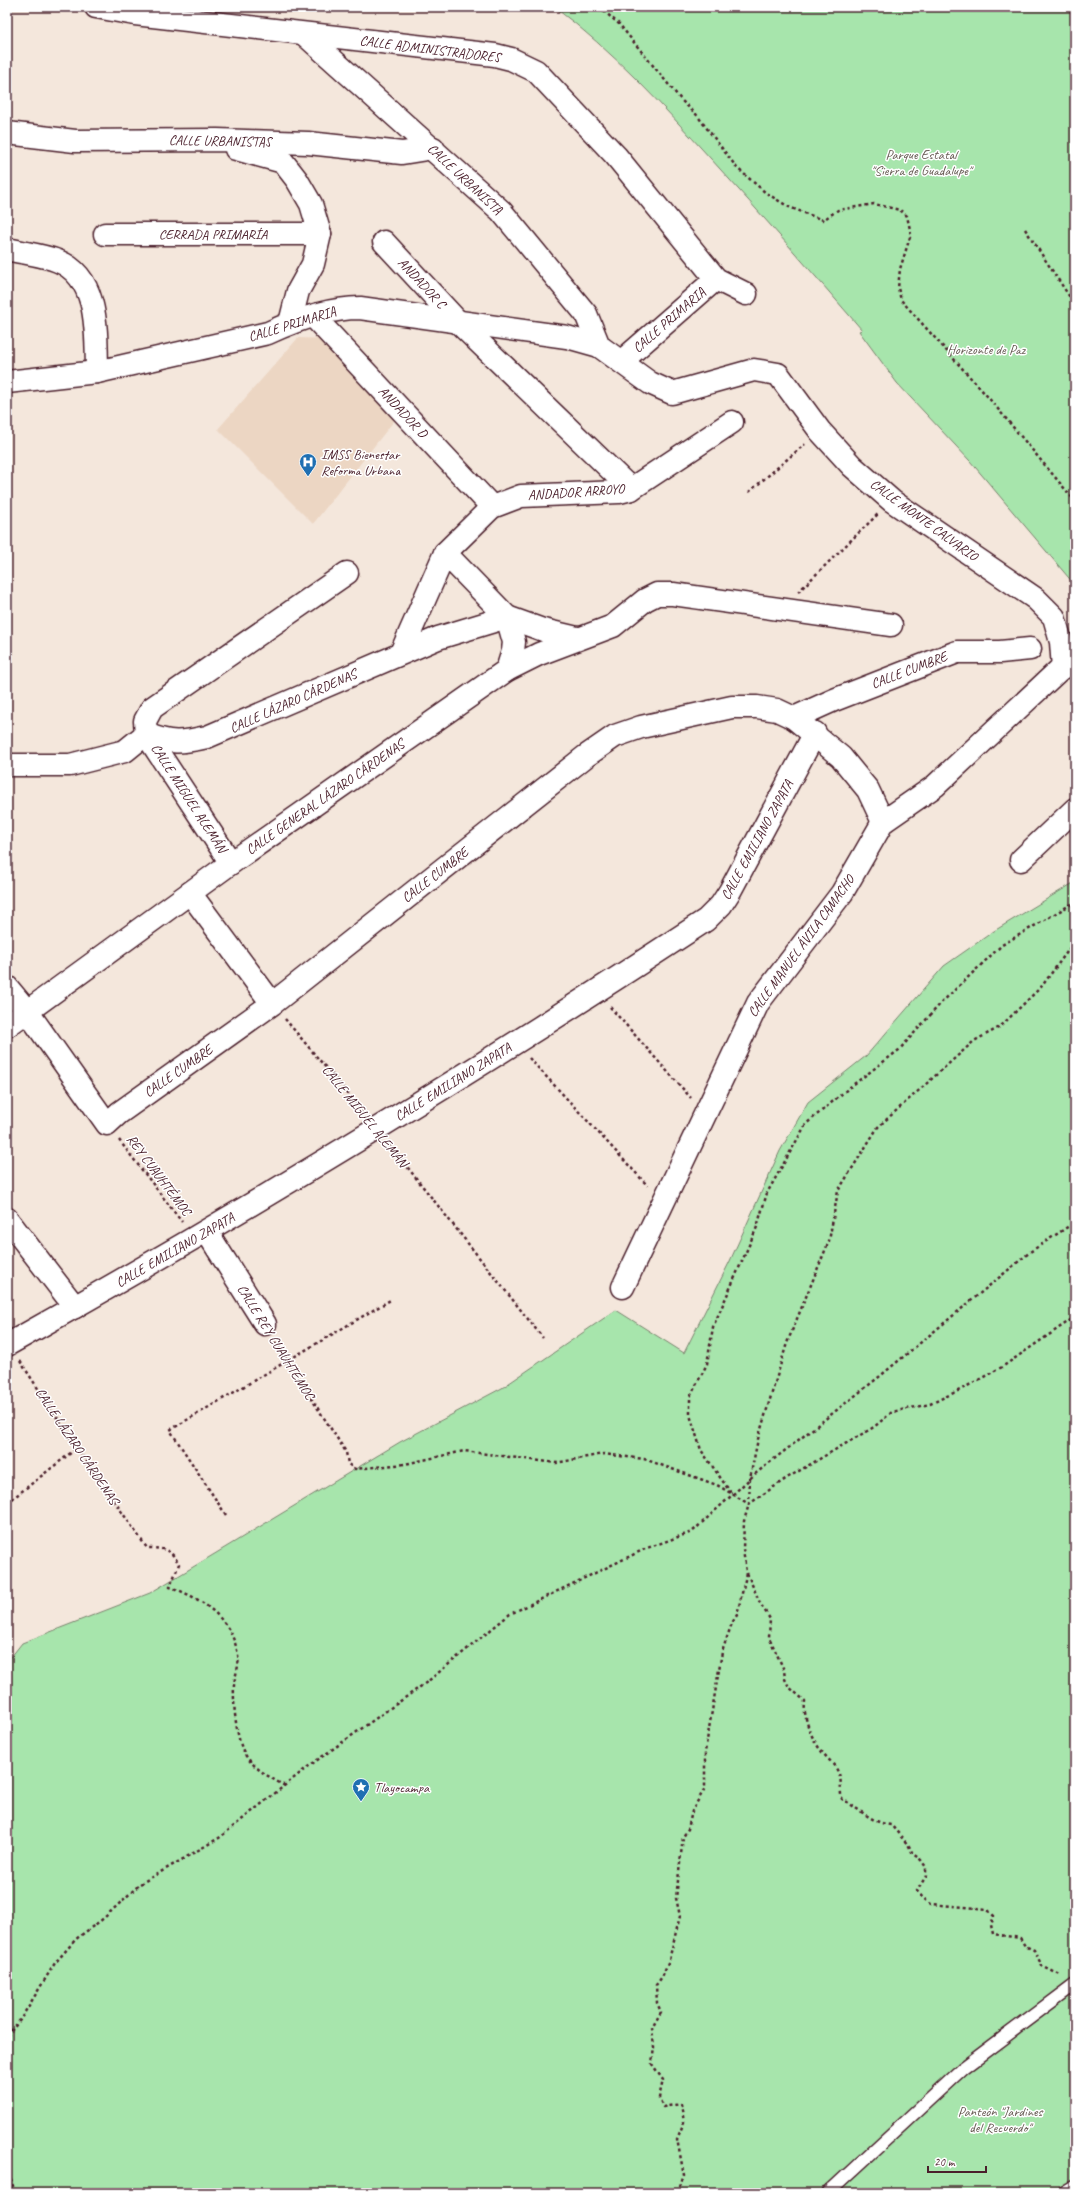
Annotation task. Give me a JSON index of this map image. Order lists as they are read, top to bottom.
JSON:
{
  "streets": {
    "street": [
      "CALLE ADMINISTRADORES",
      "CALLE URBANISTAS",
      "CALLE URBANISTA",
      "CERRADA PRIMARÍA",
      "ANDADOR C",
      "CALLE PRIMARIA",
      "ANDADOR D",
      "ANDADOR ARROYO",
      "CALLE MONTE CALVARIO",
      "CALLE CUMBRE",
      "CALLE LÁZARO CÁRDENAS",
      "CALLE GENERAL LÁZARO CÁRDENAS",
      "CALLE MIGUEL ALEMÁN",
      "CALLE EMILIANO ZAPATA",
      "CALLE MANUEL ÁVILA CAMACHO",
      "CALLE REY CUAUHTÉMOC"
    ],
    "path": ["REY CUAUHTÉMOC"]
  },
  "crossings": [
    ["CALLE ADMINISTRADORES", "CALLE URBANISTA"],
    ["CALLE ADMINISTRADORES", "CALLE PRIMARIA"],
    ["CALLE URBANISTAS", "CALLE URBANISTA"],
    ["CALLE URBANISTA", "CALLE PRIMARIA"],
    ["ANDADOR C", "CALLE PRIMARIA"],
    ["CALLE PRIMARIA", "ANDADOR D"],
    ["CALLE PRIMARIA", "CALLE MONTE CALVARIO"],
    ["ANDADOR D", "ANDADOR ARROYO"],
    ["CALLE MONTE CALVARIO", "CALLE MANUEL ÁVILA CAMACHO"],
    ["CALLE CUMBRE", "CALLE MIGUEL ALEMÁN"],
    ["CALLE CUMBRE", "CALLE EMILIANO ZAPATA"],
    ["CALLE CUMBRE", "CALLE MANUEL ÁVILA CAMACHO"],
    ["CALLE CUMBRE", "REY CUAUHTÉMOC"],
    ["CALLE LÁZARO CÁRDENAS", "CALLE MIGUEL ALEMÁN"],
    ["CALLE LÁZARO CÁRDENAS", "CALLE EMILIANO ZAPATA"],
    ["CALLE GENERAL LÁZARO CÁRDENAS", "CALLE MIGUEL ALEMÁN"],
    ["CALLE MIGUEL ALEMÁN", "CALLE EMILIANO ZAPATA"],
    ["CALLE EMILIANO ZAPATA", "REY CUAUHTÉMOC"],
    ["CALLE EMILIANO ZAPATA", "CALLE REY CUAUHTÉMOC"],
    ["REY CUAUHTÉMOC", "CALLE REY CUAUHTÉMOC"]
  ],
  "parks": ["Parque Estatal \"Sierra de Guadalupe\"", "Horizonte de Paz", "Panteón \"Jardines del Recuerdo\""],
  "places": {
    "hospital": ["IMSS Bienestar Reforma Urbana"],
    "place": ["Tlayocampa"]
  },
  "scale_bar": "20 m"
}
